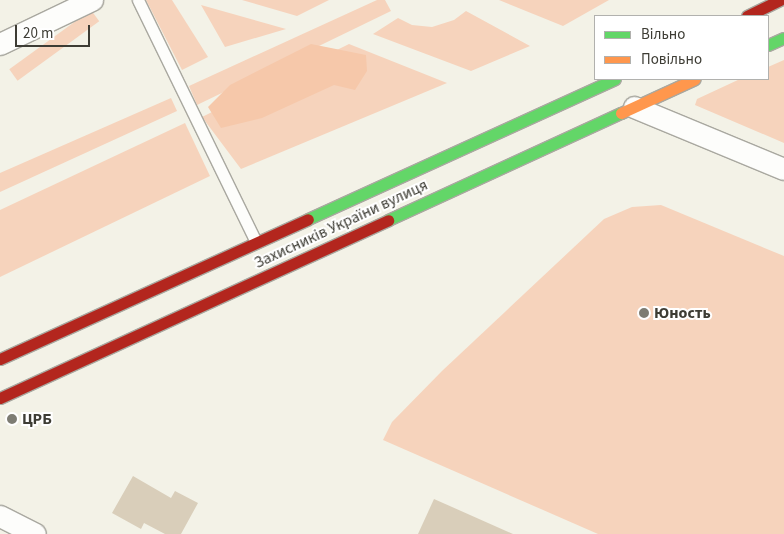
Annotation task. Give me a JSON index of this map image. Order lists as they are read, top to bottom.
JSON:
{
  "streets": {
    "highway": ["Захисників України вулиця"]
  },
  "places": ["Юность", "ЦРБ"],
  "legend": ["Вільно", "Повільно"],
  "scale_bar": "20 m"
}
